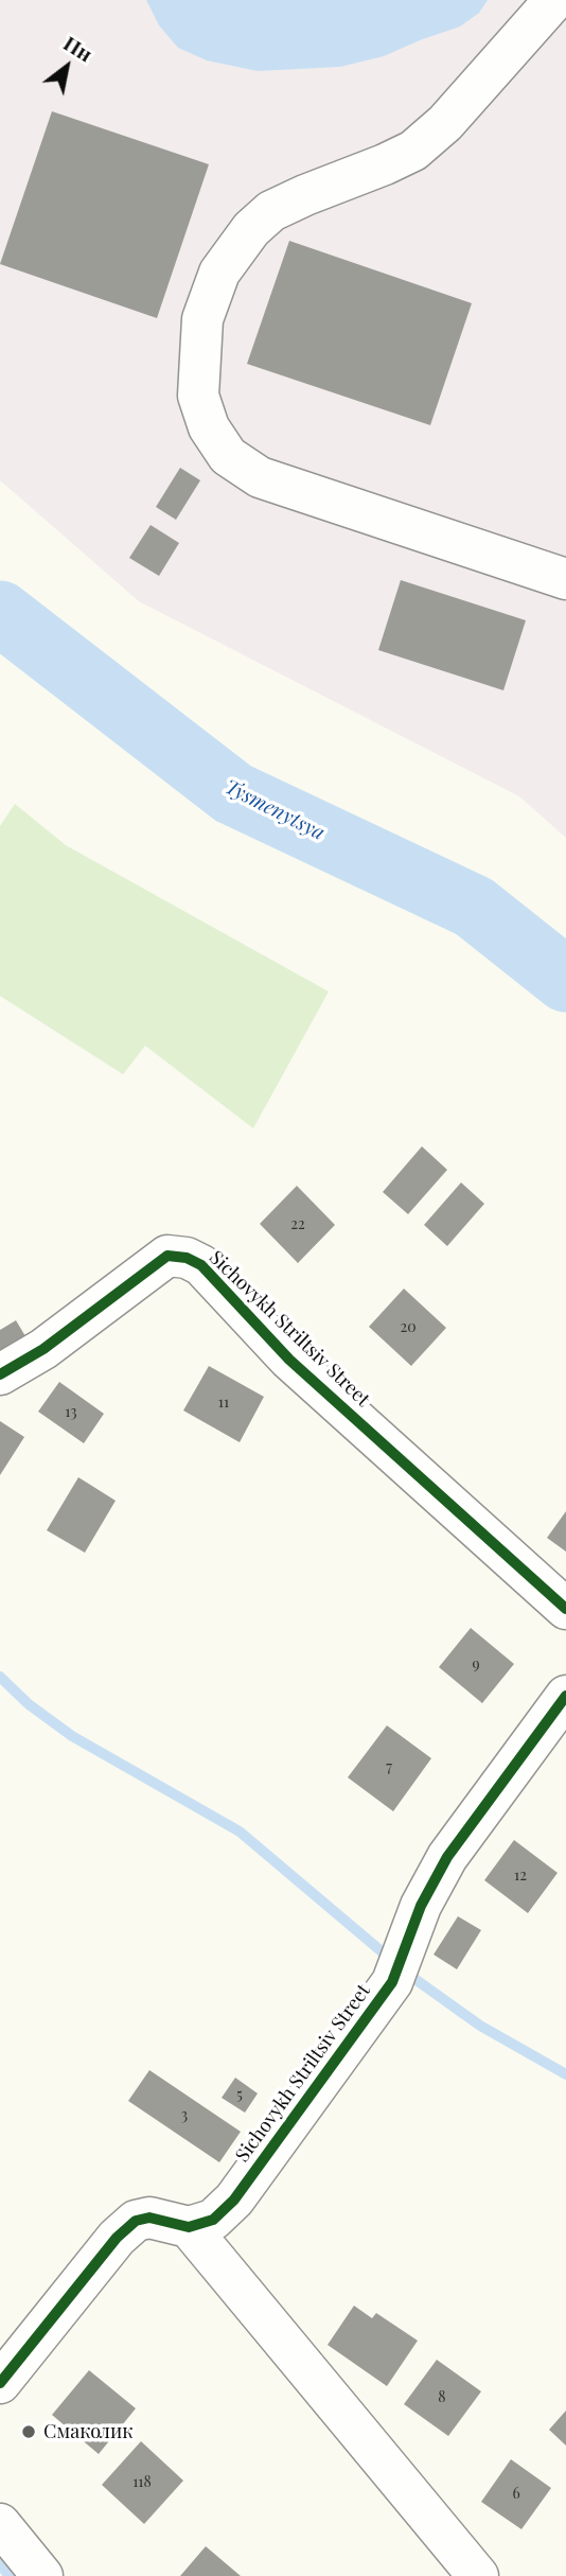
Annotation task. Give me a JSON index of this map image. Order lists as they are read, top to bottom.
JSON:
{
  "streets": {
    "street": ["Sichovykh Striltsiv Street"]
  },
  "water": ["Tysmenytsya"],
  "places": ["Смаколик"],
  "house_numbers": [
    "22",
    "20",
    "11",
    "13",
    "9",
    "7",
    "12",
    "5",
    "3",
    "8",
    "118",
    "6"
  ],
  "north": "top right"
}
